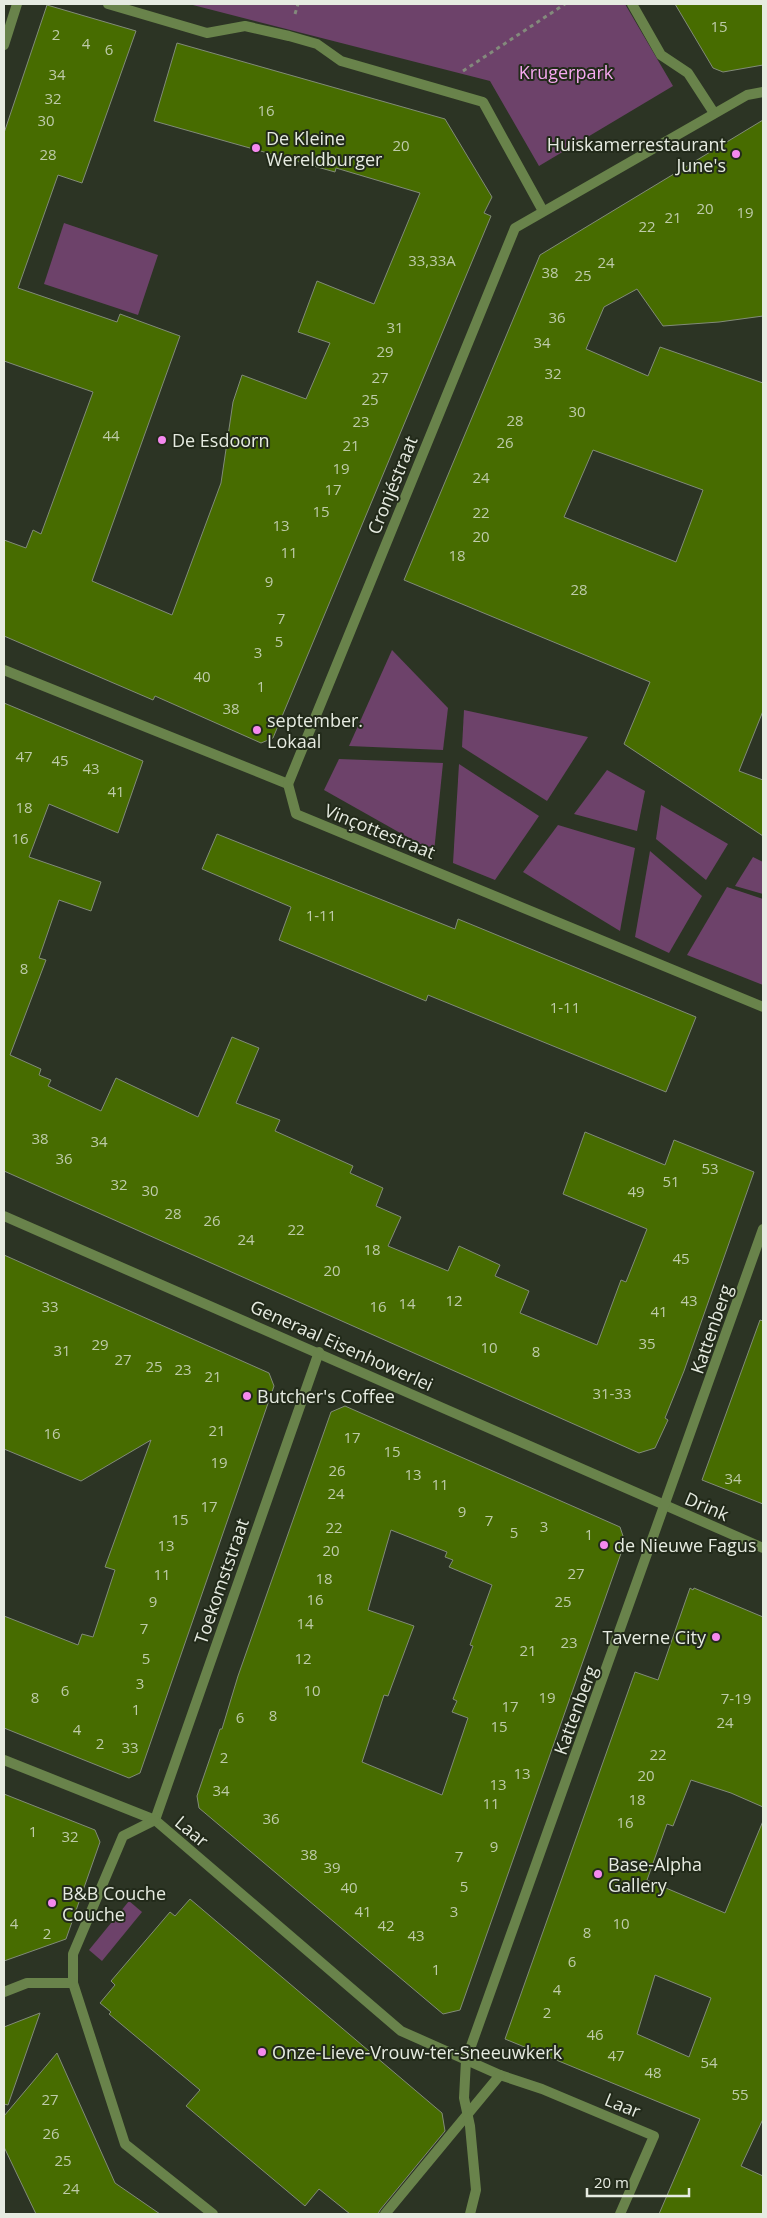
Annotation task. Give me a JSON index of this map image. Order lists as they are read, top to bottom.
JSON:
{
  "streets": {
    "street": [
      "Cronjéstraat",
      "Vinçottestraat",
      "Kattenberg",
      "Generaal Eisenhowerlei",
      "Drink",
      "Toekomststraat",
      "Laar"
    ]
  },
  "crossings": [
    ["Cronjéstraat", "Vinçottestraat"],
    ["Kattenberg", "Generaal Eisenhowerlei"],
    ["Kattenberg", "Drink"],
    ["Kattenberg", "Laar"],
    ["Generaal Eisenhowerlei", "Drink"],
    ["Generaal Eisenhowerlei", "Toekomststraat"],
    ["Toekomststraat", "Laar"]
  ],
  "parks": ["Krugerpark"],
  "places": [
    "De Kleine Wereldburger",
    "Huiskamerrestaurant June's",
    "De Esdoorn",
    "september. Lokaal",
    "Butcher's Coffee",
    "de Nieuwe Fagus",
    "Taverne City",
    "Base-Alpha Gallery",
    "B&B Couche Couche",
    "Onze-Lieve-Vrouw-ter-Sneeuwkerk"
  ],
  "house_numbers": [
    "15",
    "2",
    "4",
    "6",
    "34",
    "32",
    "16",
    "30",
    "20",
    "28",
    "20",
    "19",
    "21",
    "22",
    "33,33A",
    "24",
    "38",
    "25",
    "36",
    "31",
    "34",
    "29",
    "32",
    "27",
    "25",
    "30",
    "28",
    "23",
    "44",
    "26",
    "21",
    "19",
    "24",
    "17",
    "15",
    "22",
    "13",
    "20",
    "11",
    "18",
    "9",
    "28",
    "7",
    "5",
    "3",
    "40",
    "1",
    "38",
    "47",
    "45",
    "43",
    "41",
    "18",
    "16",
    "1-11",
    "8",
    "1-11",
    "38",
    "34",
    "36",
    "53",
    "51",
    "32",
    "30",
    "49",
    "28",
    "26",
    "22",
    "24",
    "18",
    "45",
    "20",
    "12",
    "43",
    "14",
    "33",
    "16",
    "41",
    "35",
    "29",
    "10",
    "31",
    "8",
    "27",
    "25",
    "23",
    "21",
    "31-33",
    "21",
    "16",
    "17",
    "15",
    "19",
    "26",
    "13",
    "34",
    "11",
    "24",
    "17",
    "9",
    "15",
    "7",
    "3",
    "22",
    "5",
    "1",
    "13",
    "20",
    "27",
    "11",
    "18",
    "16",
    "9",
    "25",
    "14",
    "7",
    "23",
    "21",
    "5",
    "12",
    "3",
    "6",
    "10",
    "8",
    "19",
    "7-19",
    "17",
    "1",
    "8",
    "6",
    "24",
    "15",
    "4",
    "2",
    "33",
    "22",
    "2",
    "13",
    "20",
    "13",
    "34",
    "18",
    "11",
    "36",
    "16",
    "1",
    "32",
    "9",
    "38",
    "7",
    "39",
    "5",
    "40",
    "41",
    "3",
    "4",
    "10",
    "42",
    "8",
    "2",
    "43",
    "6",
    "1",
    "4",
    "2",
    "46",
    "47",
    "54",
    "48",
    "55",
    "27",
    "26",
    "25",
    "24"
  ],
  "scale_bar": "20 m"
}
